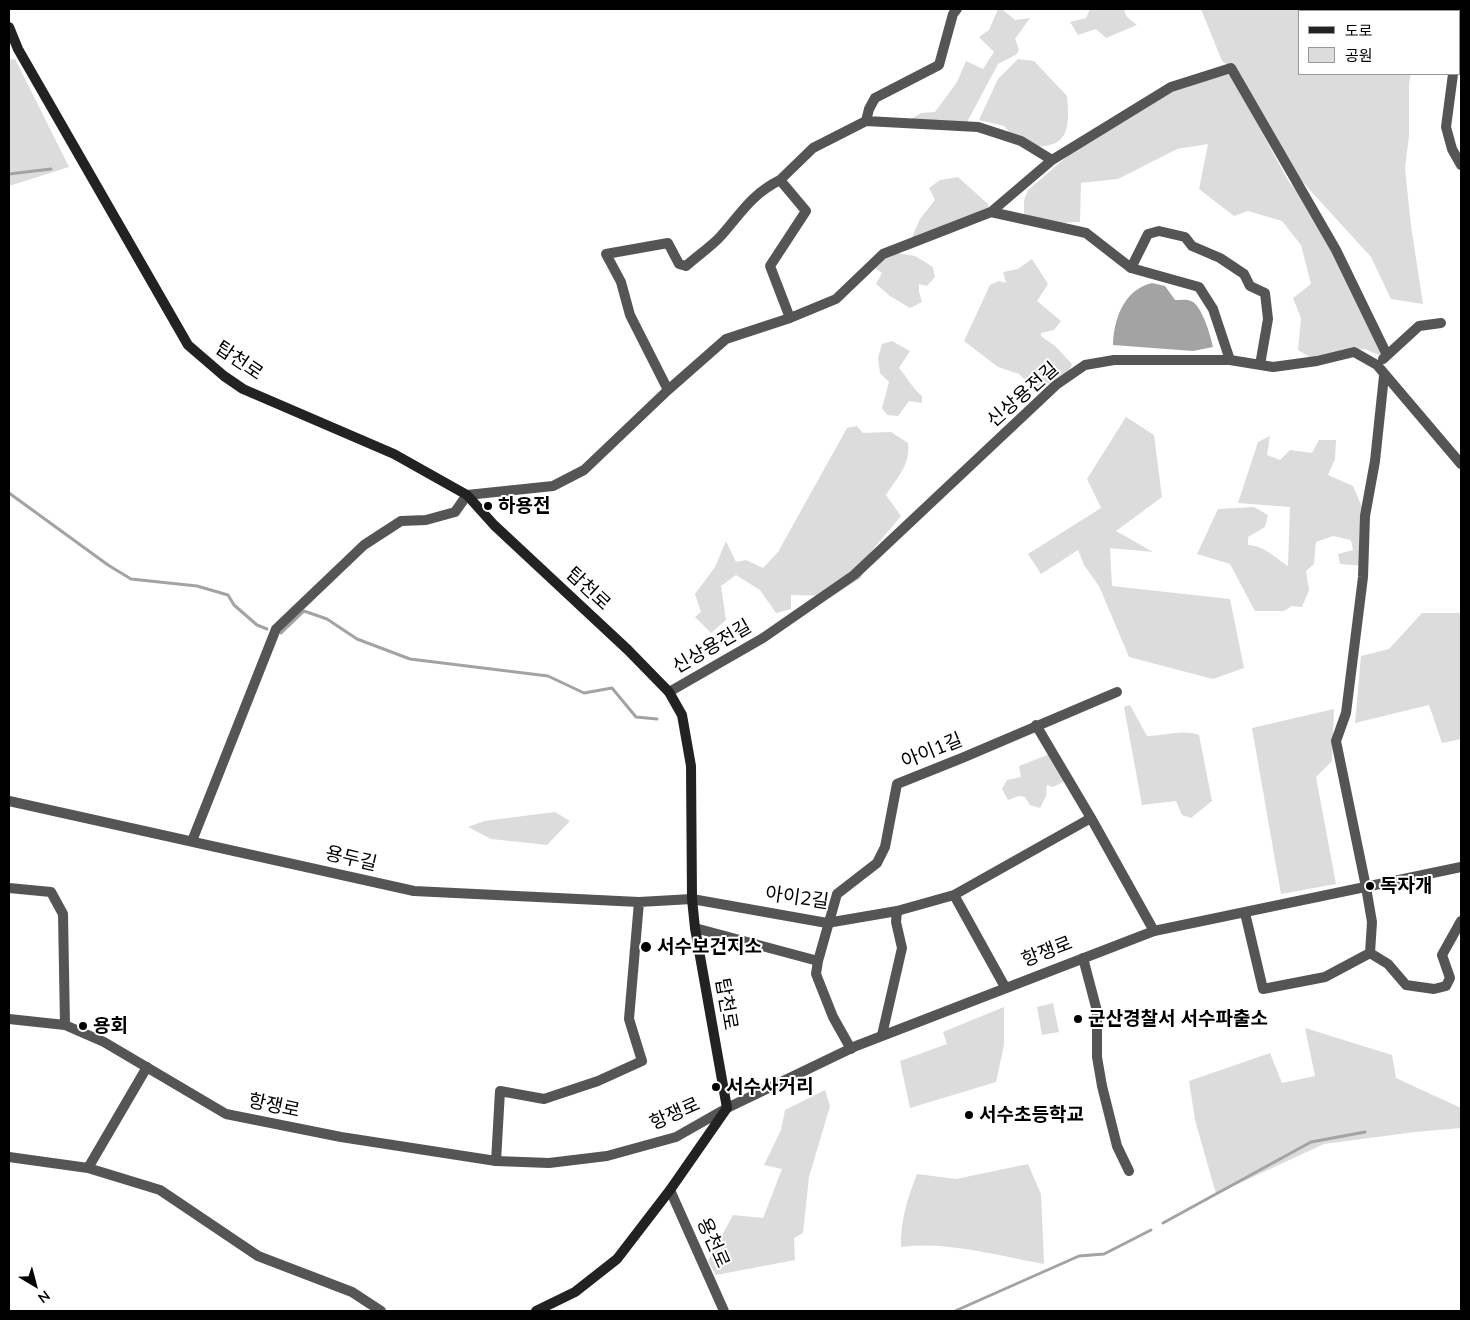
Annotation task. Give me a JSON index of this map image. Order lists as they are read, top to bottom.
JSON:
{
  "streets": {
    "main road": ["탑천로"],
    "street": [
      "신상용전길",
      "아이1길",
      "용두길",
      "아이2길",
      "항쟁로",
      "용천로"
    ]
  },
  "crossings": [
    ["탑천로", "신상용전길"],
    ["탑천로", "용두길"],
    ["탑천로", "아이2길"],
    ["탑천로", "항쟁로"],
    ["아이1길", "아이2길"],
    ["아이1길", "항쟁로"],
    ["용두길", "아이2길"]
  ],
  "places": [
    "하용전",
    "독자개",
    "서수보건지소",
    "군산경찰서 서수파출소",
    "용회",
    "서수사거리",
    "서수초등학교"
  ],
  "legend": ["도로", "공원"],
  "north": "bottom right"
}
